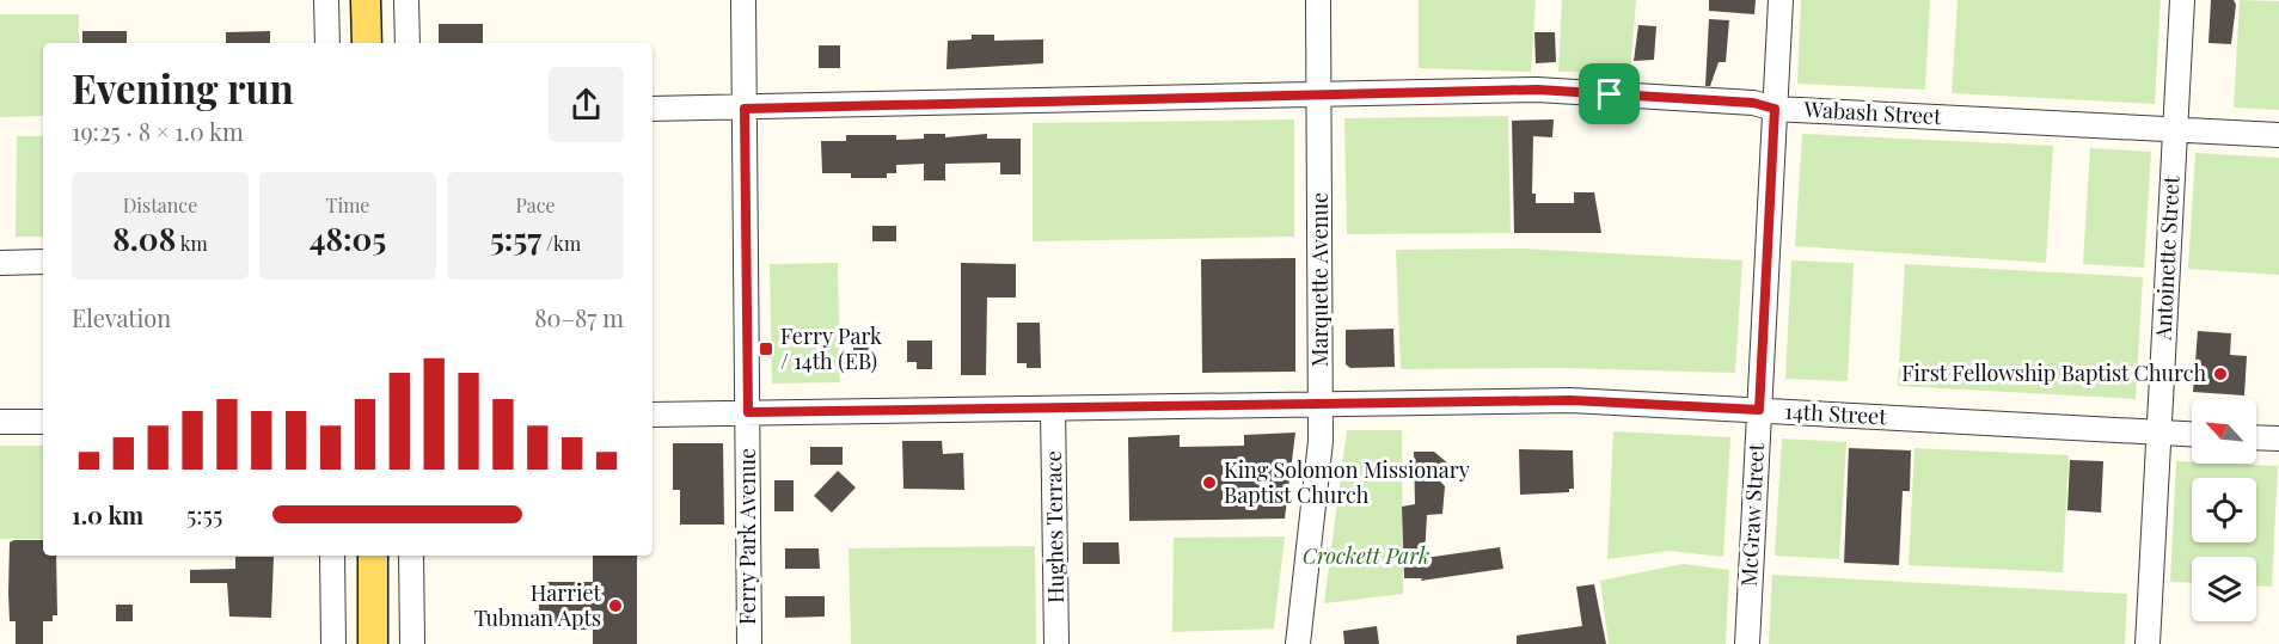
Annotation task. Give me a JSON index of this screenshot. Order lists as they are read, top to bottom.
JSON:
{
  "streets": {
    "street": [
      "Wabash Street",
      "Antoinette Street",
      "Marquette Avenue",
      "14th Street",
      "McGraw Street",
      "Hughes Terrace",
      "Ferry Park Avenue"
    ]
  },
  "crossings": [
    ["Wabash Street", "Antoinette Street"],
    ["Wabash Street", "Marquette Avenue"],
    ["Wabash Street", "McGraw Street"],
    ["Wabash Street", "Ferry Park Avenue"],
    ["Antoinette Street", "14th Street"],
    ["Marquette Avenue", "14th Street"],
    ["14th Street", "McGraw Street"],
    ["14th Street", "Hughes Terrace"],
    ["14th Street", "Ferry Park Avenue"]
  ],
  "parks": ["Crockett Park"],
  "places": {
    "transit": ["Ferry Park / 14th (EB)"],
    "other": ["First Fellowship Baptist Church", "King Solomon Missionary Baptist Church", "Harriet Tubman Apts"]
  },
  "north": "top left",
  "page": {
    "heading": ["Evening run", "19:25 · 8 × 1.0 km"],
    "stats": [
      ["Distance", "8.08 km"],
      ["Time", "48:05"],
      ["Pace", "5:57 /km"]
    ],
    "chart": ["Elevation", "80–87 m"],
    "list": [
      {
        "name": "1.0 km",
        "note": "5:55"
      }
    ]
  }
}
